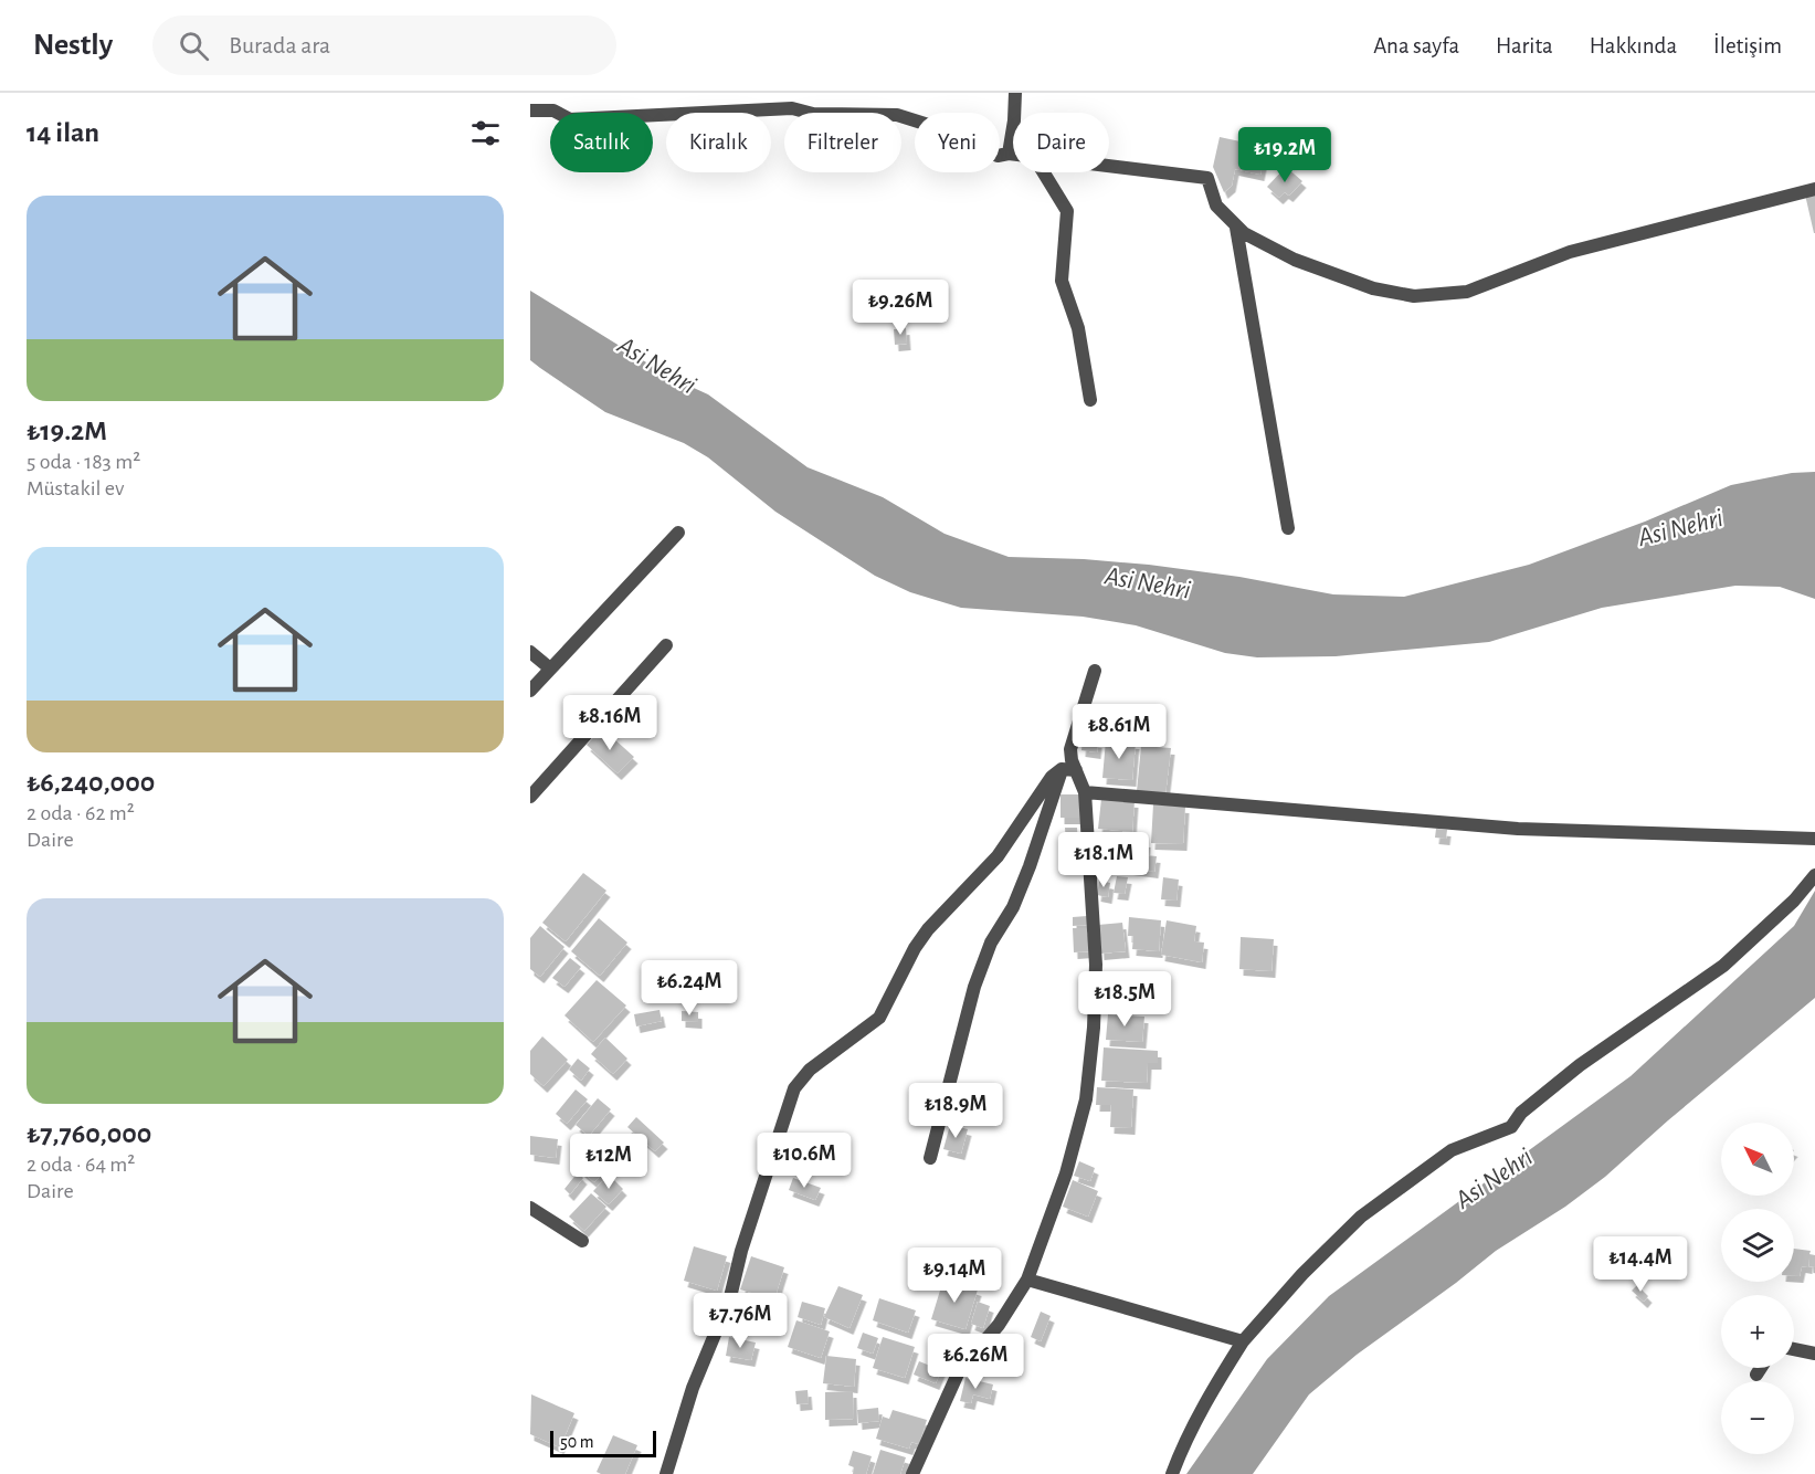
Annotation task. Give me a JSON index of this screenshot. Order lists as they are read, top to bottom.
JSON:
{
  "water": ["Asi Nehri"],
  "scale_bar": "50 m",
  "north": "top left",
  "page": {
    "header": "Nestly",
    "search": "Burada ara",
    "nav": [
      "Ana sayfa",
      "Harita",
      "Hakkında",
      "İletişim"
    ],
    "heading": "14 ilan",
    "chip": [
      "Satılık",
      "Kiralık",
      "Filtreler",
      "Yeni",
      "Daire"
    ],
    "price": [
      "₺19.2M",
      "₺9.26M",
      "₺8.16M",
      "₺8.61M",
      "₺18.1M",
      "₺6.24M",
      "₺18.5M",
      "₺18.9M",
      "₺10.6M",
      "₺12M",
      "₺14.4M",
      "₺9.14M",
      "₺7.76M",
      "₺6.26M"
    ],
    "list": [
      {
        "name": "₺19.2M",
        "note": "5 oda · 183 m² · Müstakil ev"
      },
      {
        "name": "₺6,240,000",
        "note": "2 oda · 62 m² · Daire"
      },
      {
        "name": "₺7,760,000",
        "note": "2 oda · 64 m² · Daire"
      }
    ],
    "map_buttons": ["+", "−"],
    "scale": "50 m"
  }
}
